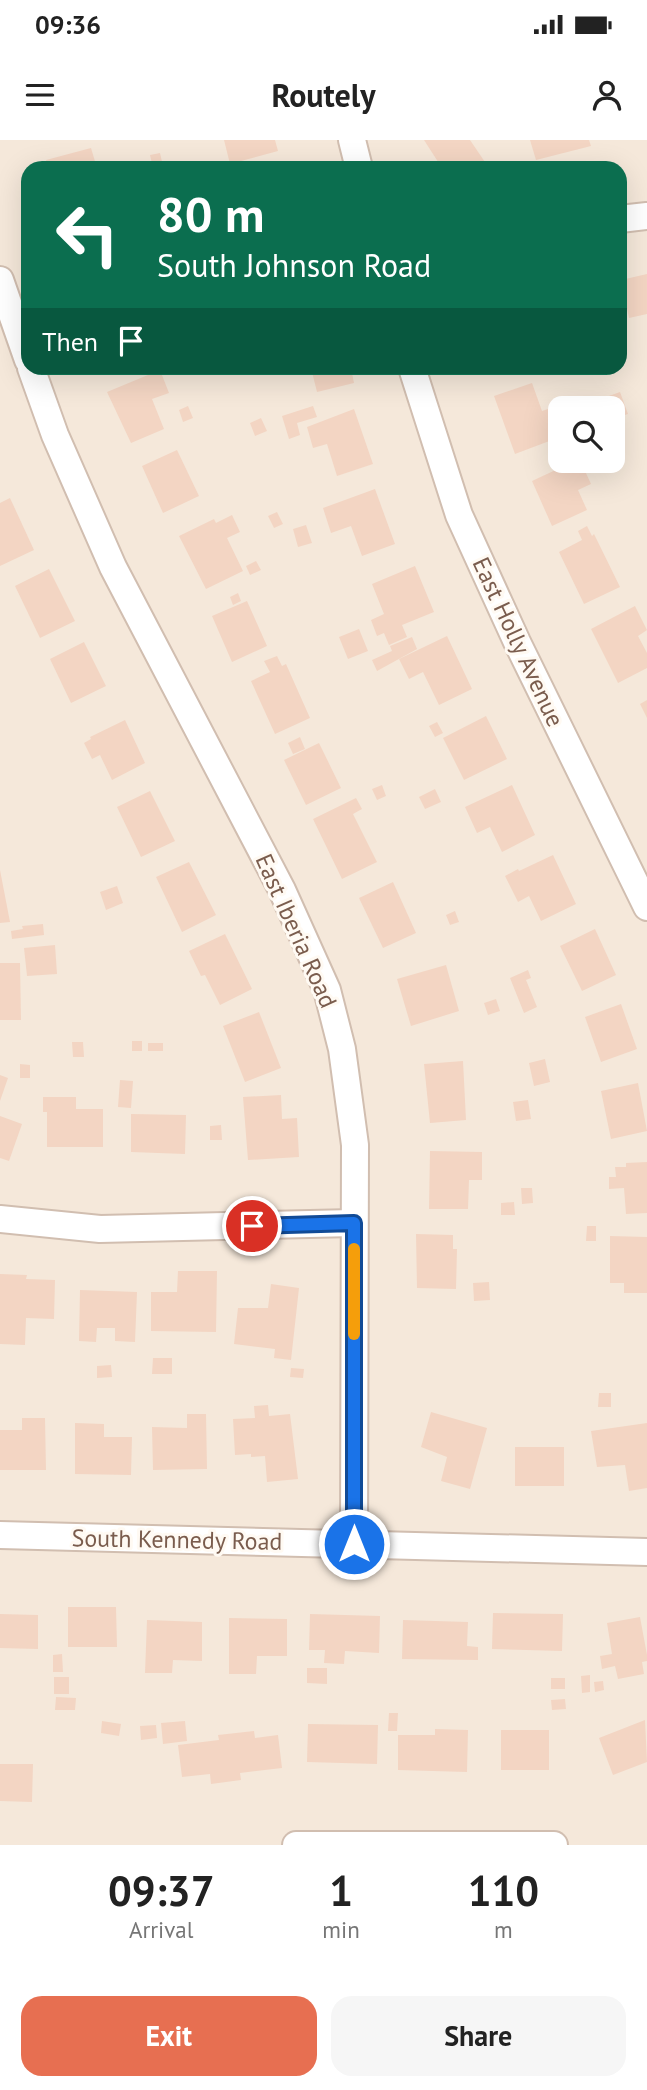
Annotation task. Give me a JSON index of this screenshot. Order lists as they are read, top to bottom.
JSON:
{
  "streets": {
    "street": ["East Holly Avenue", "East Iberia Road", "South Kennedy Road"]
  },
  "crossings": [
    ["East Iberia Road", "South Kennedy Road"]
  ],
  "page": {
    "status": "09:36",
    "header": "Routely",
    "turn": ["80 m", "South Johnson Road"],
    "then": "Then",
    "eta": [
      "09:37",
      "Arrival",
      "1",
      "min",
      "110",
      "m"
    ],
    "buttons": ["Exit", "Share"]
  }
}
